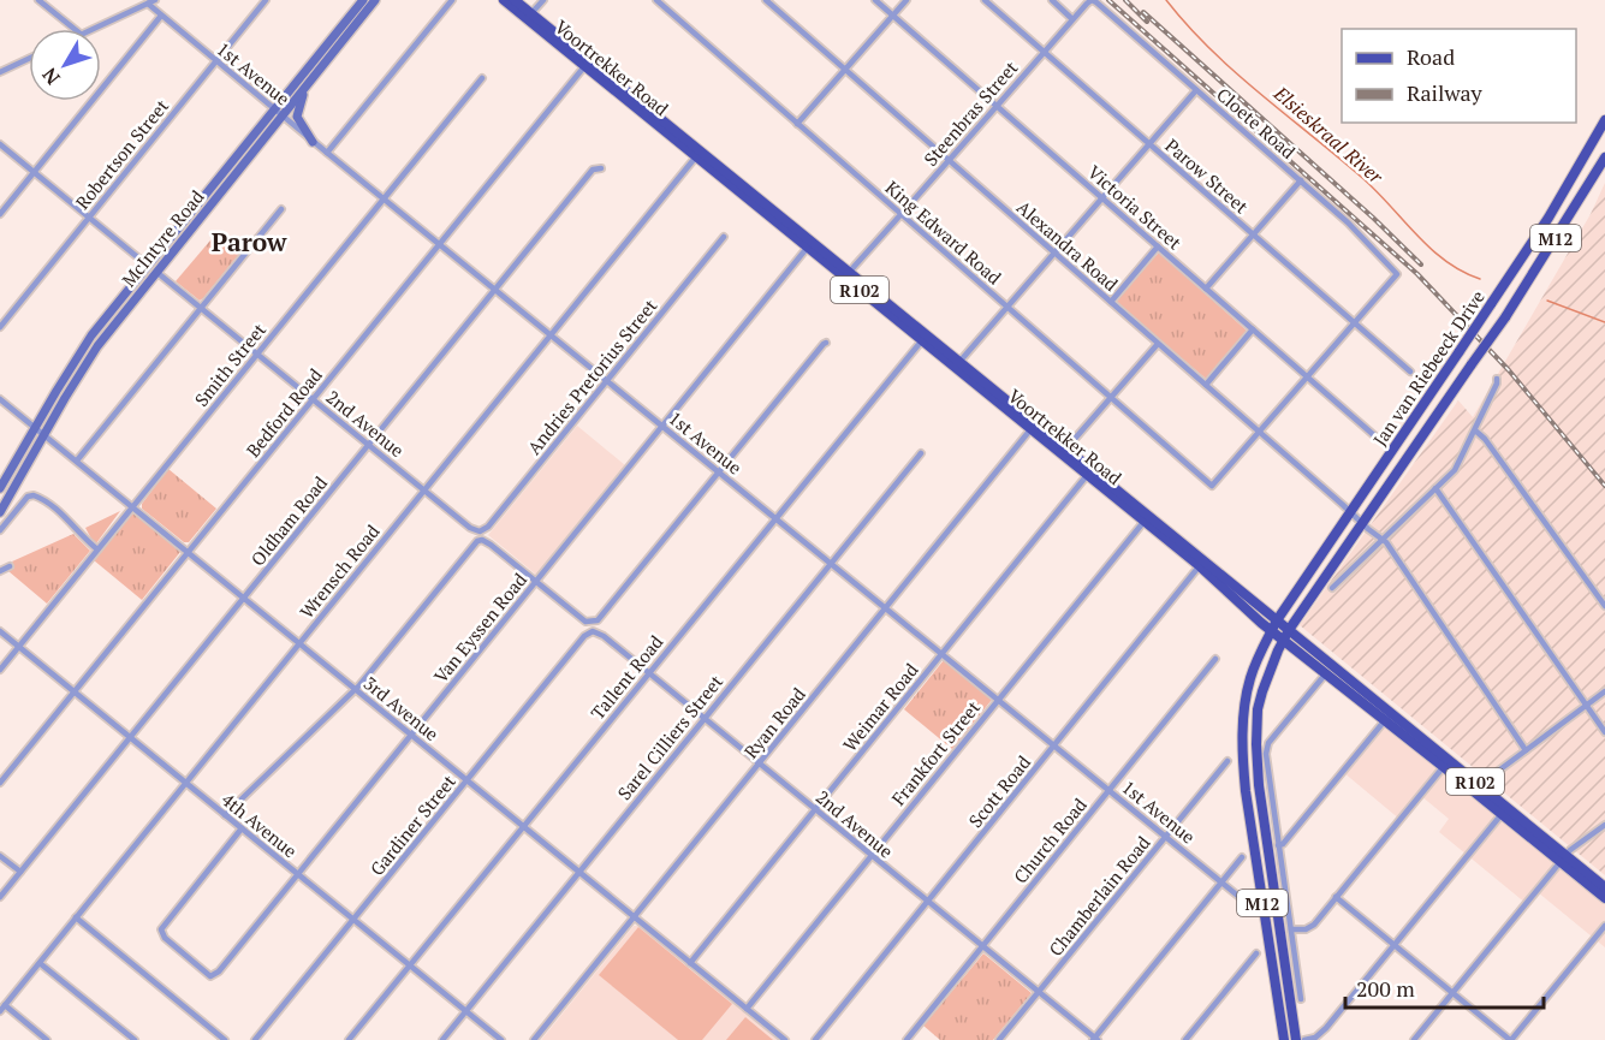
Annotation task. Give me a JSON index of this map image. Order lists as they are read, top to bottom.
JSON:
{
  "streets": {
    "main road": [
      "Voortrekker Road",
      "McIntyre Road",
      "M12",
      "R102",
      "Jan van Riebeeck Drive"
    ],
    "street": [
      "1st Avenue",
      "Steenbras Street",
      "Cloete Road",
      "Robertson Street",
      "Parow Street",
      "Victoria Street",
      "King Edward Road",
      "Alexandra Road",
      "Smith Street",
      "Andries Pretorius Street",
      "Bedford Road",
      "2nd Avenue",
      "Oldham Road",
      "Wrensch Road",
      "Van Eyssen Road",
      "Tallent Road",
      "Weimar Road",
      "3rd Avenue",
      "Ryan Road",
      "Sarel Cilliers Street",
      "Frankfort Street",
      "Scott Road",
      "4th Avenue",
      "Gardiner Street",
      "Church Road",
      "Chamberlain Road"
    ]
  },
  "crossings": [
    ["Voortrekker Road", "Steenbras Street"],
    ["Voortrekker Road", "M12"],
    ["Voortrekker Road", "Jan van Riebeeck Drive"],
    ["Voortrekker Road", "Bedford Road"],
    ["Voortrekker Road", "Wrensch Road"],
    ["Voortrekker Road", "Van Eyssen Road"],
    ["Voortrekker Road", "Tallent Road"],
    ["Voortrekker Road", "Weimar Road"],
    ["Voortrekker Road", "Ryan Road"],
    ["Voortrekker Road", "Frankfort Street"],
    ["Voortrekker Road", "Scott Road"],
    ["1st Avenue", "Robertson Street"],
    ["1st Avenue", "McIntyre Road"],
    ["1st Avenue", "Smith Street"],
    ["1st Avenue", "Andries Pretorius Street"],
    ["1st Avenue", "Bedford Road"],
    ["1st Avenue", "Oldham Road"],
    ["1st Avenue", "Wrensch Road"],
    ["1st Avenue", "Van Eyssen Road"],
    ["1st Avenue", "Tallent Road"],
    ["1st Avenue", "Weimar Road"],
    ["1st Avenue", "Ryan Road"],
    ["1st Avenue", "Sarel Cilliers Street"],
    ["1st Avenue", "Frankfort Street"],
    ["1st Avenue", "Scott Road"],
    ["1st Avenue", "Church Road"],
    ["1st Avenue", "Chamberlain Road"],
    ["Steenbras Street", "Cloete Road"],
    ["Steenbras Street", "Parow Street"],
    ["Steenbras Street", "Victoria Street"],
    ["Steenbras Street", "King Edward Road"],
    ["Steenbras Street", "Alexandra Road"],
    ["Cloete Road", "Parow Street"],
    ["Robertson Street", "2nd Avenue"],
    ["King Edward Road", "Alexandra Road"],
    ["McIntyre Road", "2nd Avenue"],
    ["McIntyre Road", "3rd Avenue"],
    ["M12", "Jan van Riebeeck Drive"],
    ["Alexandra Road", "Jan van Riebeeck Drive"],
    ["Smith Street", "2nd Avenue"],
    ["Smith Street", "3rd Avenue"],
    ["Smith Street", "4th Avenue"],
    ["Andries Pretorius Street", "2nd Avenue"],
    ["Bedford Road", "2nd Avenue"],
    ["Bedford Road", "3rd Avenue"],
    ["Bedford Road", "4th Avenue"],
    ["2nd Avenue", "Oldham Road"],
    ["2nd Avenue", "Wrensch Road"],
    ["2nd Avenue", "Tallent Road"],
    ["2nd Avenue", "Weimar Road"],
    ["2nd Avenue", "Ryan Road"],
    ["2nd Avenue", "Sarel Cilliers Street"],
    ["2nd Avenue", "Frankfort Street"],
    ["2nd Avenue", "Scott Road"],
    ["2nd Avenue", "Gardiner Street"],
    ["2nd Avenue", "Church Road"],
    ["2nd Avenue", "Chamberlain Road"],
    ["Oldham Road", "3rd Avenue"],
    ["Oldham Road", "4th Avenue"],
    ["Wrensch Road", "3rd Avenue"],
    ["Wrensch Road", "4th Avenue"],
    ["Van Eyssen Road", "3rd Avenue"],
    ["Van Eyssen Road", "4th Avenue"],
    ["Tallent Road", "3rd Avenue"],
    ["Tallent Road", "4th Avenue"],
    ["Weimar Road", "3rd Avenue"],
    ["3rd Avenue", "Ryan Road"],
    ["3rd Avenue", "Sarel Cilliers Street"],
    ["3rd Avenue", "Frankfort Street"],
    ["3rd Avenue", "Gardiner Street"],
    ["Sarel Cilliers Street", "4th Avenue"],
    ["4th Avenue", "Gardiner Street"]
  ],
  "districts": ["Parow"],
  "water": ["Elsieskraal River"],
  "legend": ["Road", "Railway"],
  "scale_bar": "200 m",
  "north": "bottom left"
}
